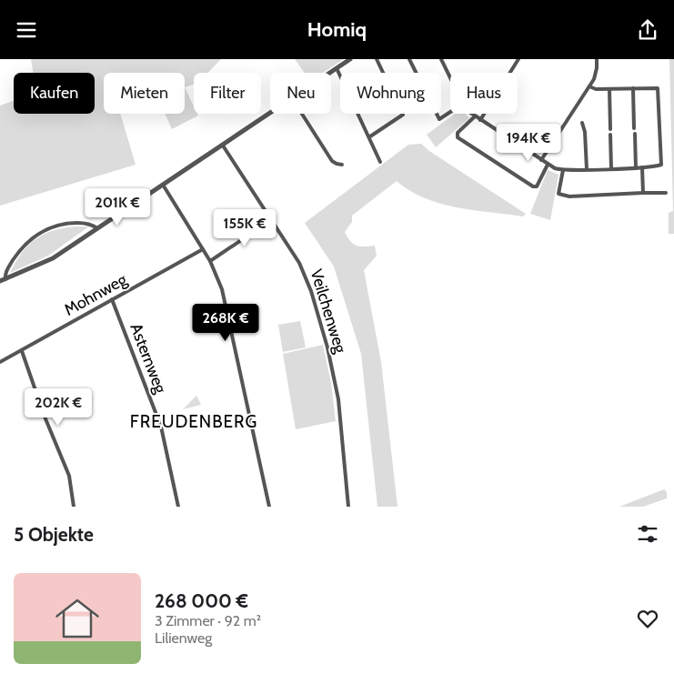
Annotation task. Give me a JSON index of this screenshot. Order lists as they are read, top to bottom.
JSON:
{
  "streets": {
    "street": ["Mohnweg", "Veilchenweg", "Asternweg"]
  },
  "crossings": [
    ["Mohnweg", "Asternweg"]
  ],
  "districts": ["FREUDENBERG"],
  "page": {
    "header": "Homiq",
    "chip": [
      "Kaufen",
      "Mieten",
      "Filter",
      "Neu",
      "Wohnung",
      "Haus"
    ],
    "price": [
      "194K €",
      "201K €",
      "155K €",
      "268K €",
      "202K €"
    ],
    "heading": "5 Objekte",
    "list": [
      {
        "name": "268 000 €",
        "note": "3 Zimmer · 92 m² · Lilienweg"
      }
    ]
  }
}
